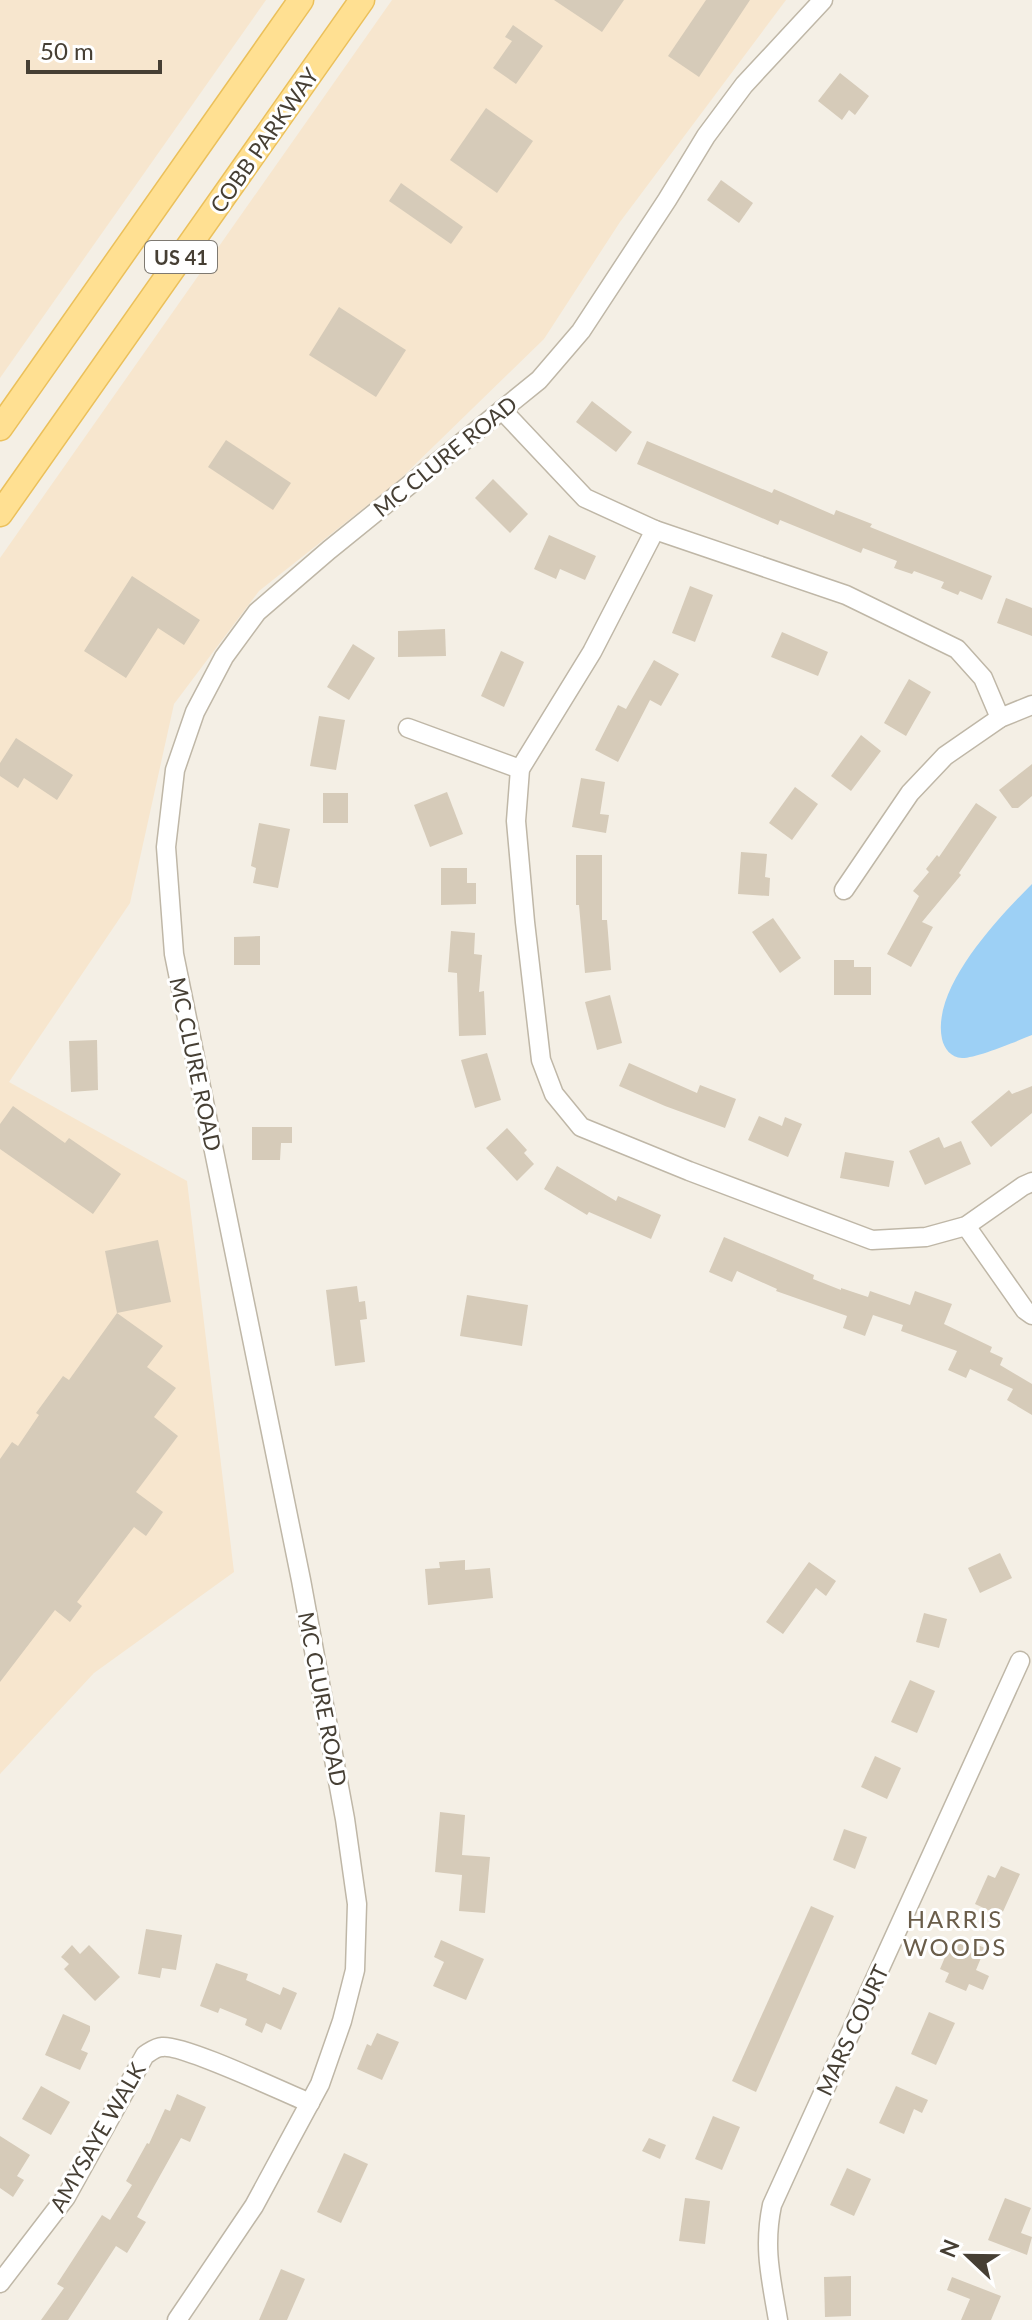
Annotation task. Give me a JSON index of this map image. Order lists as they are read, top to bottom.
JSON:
{
  "streets": {
    "main road": ["COBB PARKWAY", "US 41"],
    "street": ["MC CLURE ROAD", "MARS COURT", "AMYSAYE WALK"]
  },
  "crossings": [
    ["MC CLURE ROAD", "AMYSAYE WALK"]
  ],
  "districts": ["HARRIS WOODS"],
  "scale_bar": "50 m",
  "north": "left"
}
